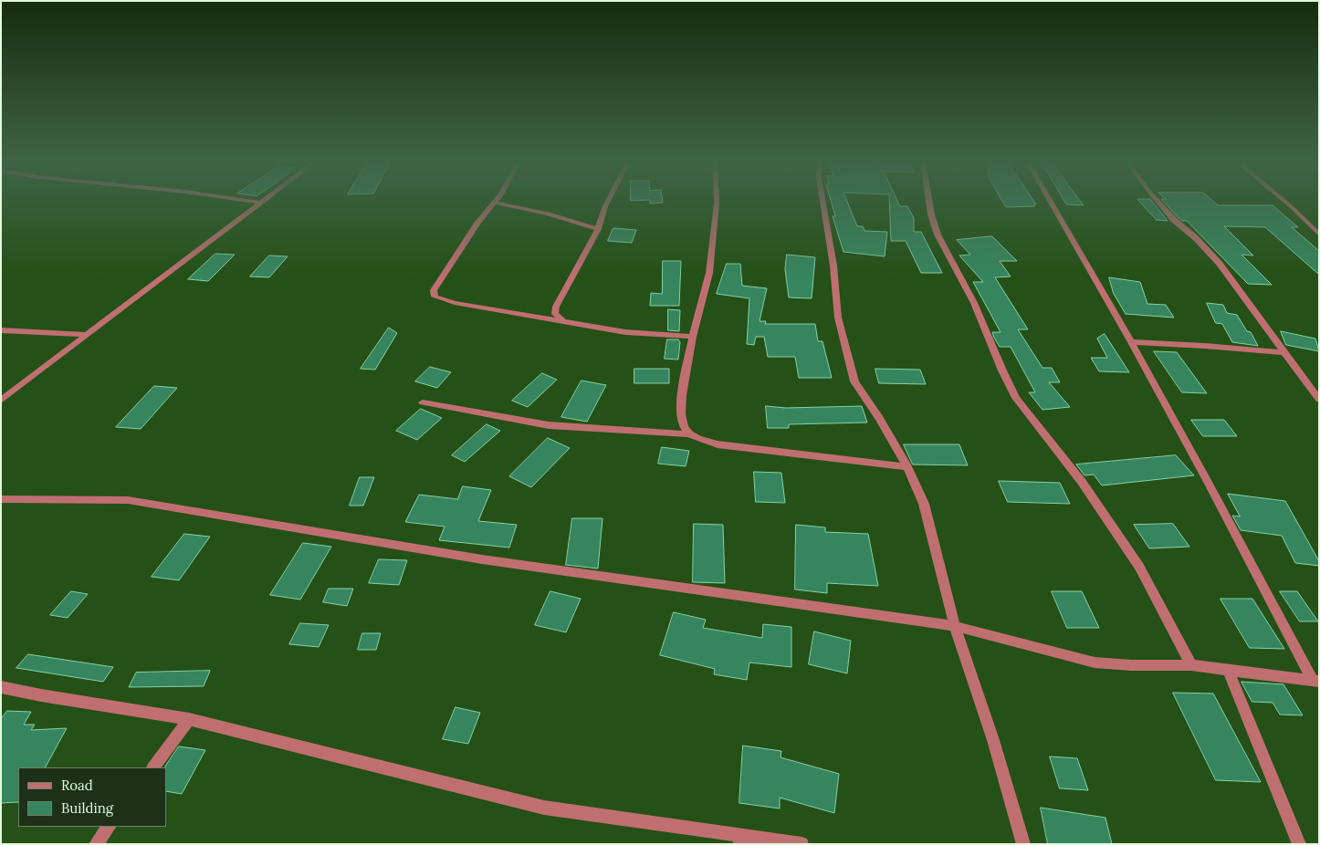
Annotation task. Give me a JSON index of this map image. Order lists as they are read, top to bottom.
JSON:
{
  "legend": ["Road", "Building"]
}
